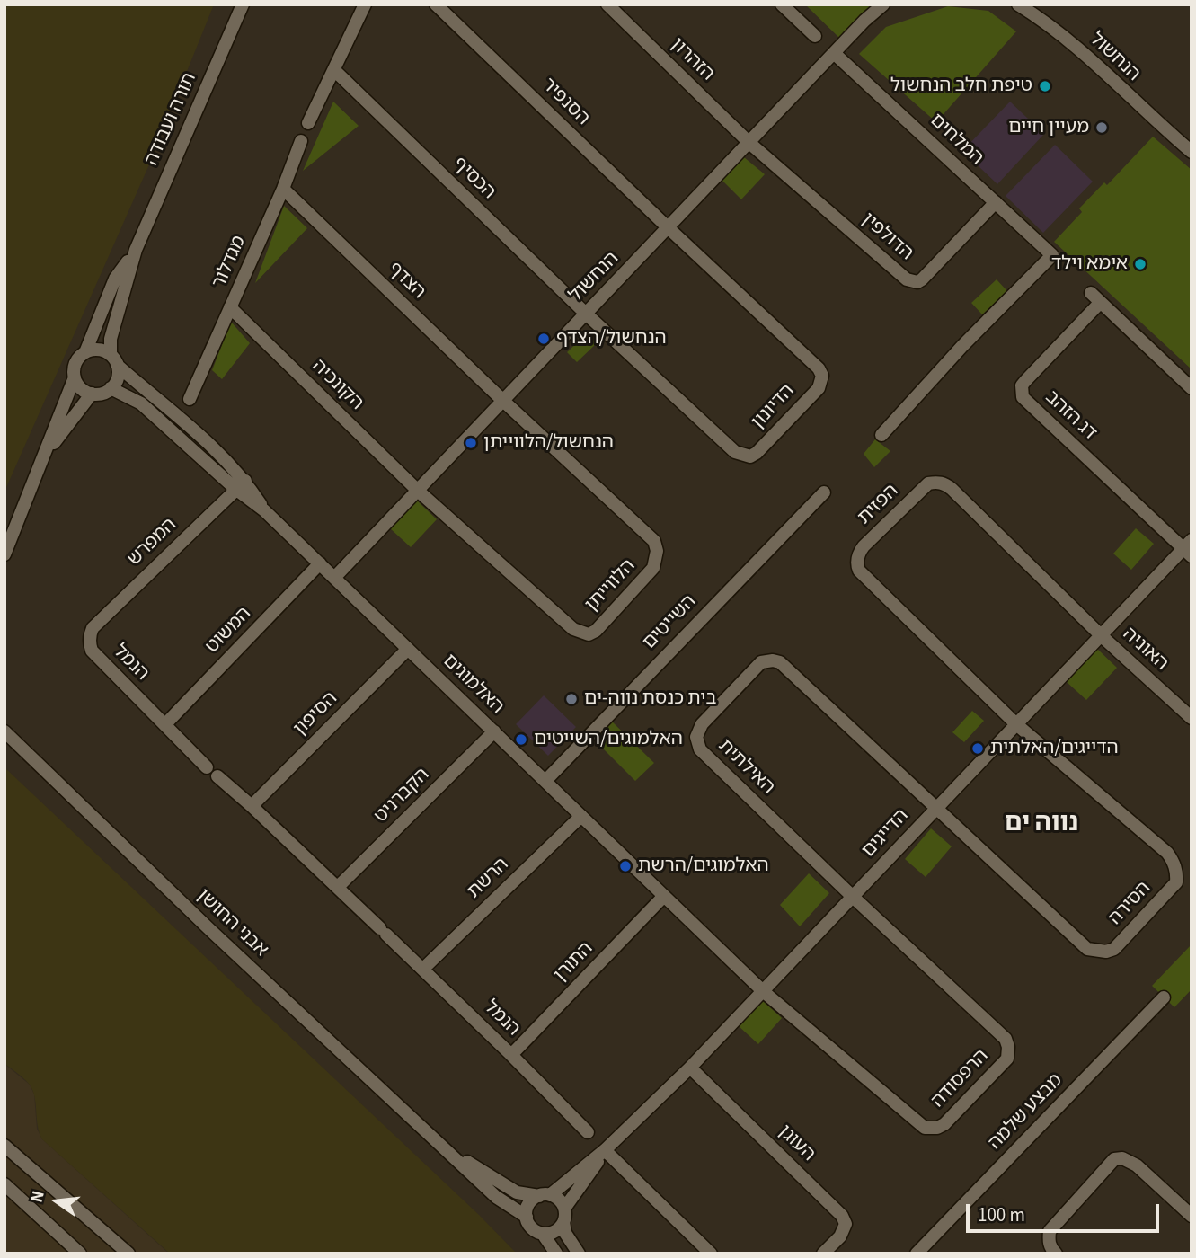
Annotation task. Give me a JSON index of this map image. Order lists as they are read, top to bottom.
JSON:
{
  "streets": {
    "street": [
      "הנחשול",
      "הזהרון",
      "הסנפיר",
      "תורה ועבודה",
      "המלחים",
      "הכסיף",
      "הדולפין",
      "מגדלור",
      "הצדף",
      "הקונכיה",
      "הדיונון",
      "דג הזהב",
      "הפזית",
      "המפרש",
      "הלווייתן",
      "השייטים",
      "המשוט",
      "האוניה",
      "הנמל",
      "האלמוגים",
      "הסיפון",
      "האילתית",
      "הקברניט",
      "הדייגים",
      "הרשת",
      "הסירה",
      "אבני החושן",
      "התורן",
      "הרפסודה",
      "מבצע שלמה",
      "העוגן"
    ]
  },
  "crossings": [
    ["הנחשול", "הזהרון"],
    ["הנחשול", "הסנפיר"],
    ["הנחשול", "המלחים"],
    ["הנחשול", "הכסיף"],
    ["הנחשול", "הדולפין"],
    ["הנחשול", "הצדף"],
    ["הנחשול", "הקונכיה"],
    ["הנחשול", "הדיונון"],
    ["הנחשול", "הלווייתן"],
    ["הנחשול", "האלמוגים"],
    ["הזהרון", "הדולפין"],
    ["הסנפיר", "הדיונון"],
    ["תורה ועבודה", "האלמוגים"],
    ["המלחים", "הדולפין"],
    ["הכסיף", "הדיונון"],
    ["מגדלור", "הצדף"],
    ["מגדלור", "הקונכיה"],
    ["הצדף", "הלווייתן"],
    ["הקונכיה", "הלווייתן"],
    ["דג הזהב", "הדייגים"],
    ["הפזית", "האוניה"],
    ["הפזית", "הדייגים"],
    ["הפזית", "הסירה"],
    ["המפרש", "הנמל"],
    ["המפרש", "האלמוגים"],
    ["השייטים", "האלמוגים"],
    ["המשוט", "הנמל"],
    ["המשוט", "האלמוגים"],
    ["האוניה", "הדייגים"],
    ["הנמל", "הסיפון"],
    ["הנמל", "הקברניט"],
    ["הנמל", "הרשת"],
    ["הנמל", "התורן"],
    ["האלמוגים", "הסיפון"],
    ["האלמוגים", "הקברניט"],
    ["האלמוגים", "הדייגים"],
    ["האלמוגים", "הרשת"],
    ["האלמוגים", "התורן"],
    ["האלמוגים", "הרפסודה"],
    ["האילתית", "הדייגים"],
    ["האילתית", "הסירה"],
    ["האילתית", "הרפסודה"],
    ["הדייגים", "הסירה"],
    ["הדייגים", "אבני החושן"],
    ["הדייגים", "הרפסודה"],
    ["הדייגים", "העוגן"]
  ],
  "districts": ["נווה ים"],
  "places": [
    "טיפת חלב הנחשול",
    "מעיין חיים",
    "אימא וילד",
    "הנחשול/הצדף",
    "הנחשול/הלווייתן",
    "בית כנסת נווה-ים",
    "האלמוגים/השייטים",
    "הדייגים/האלתית",
    "האלמוגים/הרשת"
  ],
  "scale_bar": "100 m",
  "north": "left"
}
